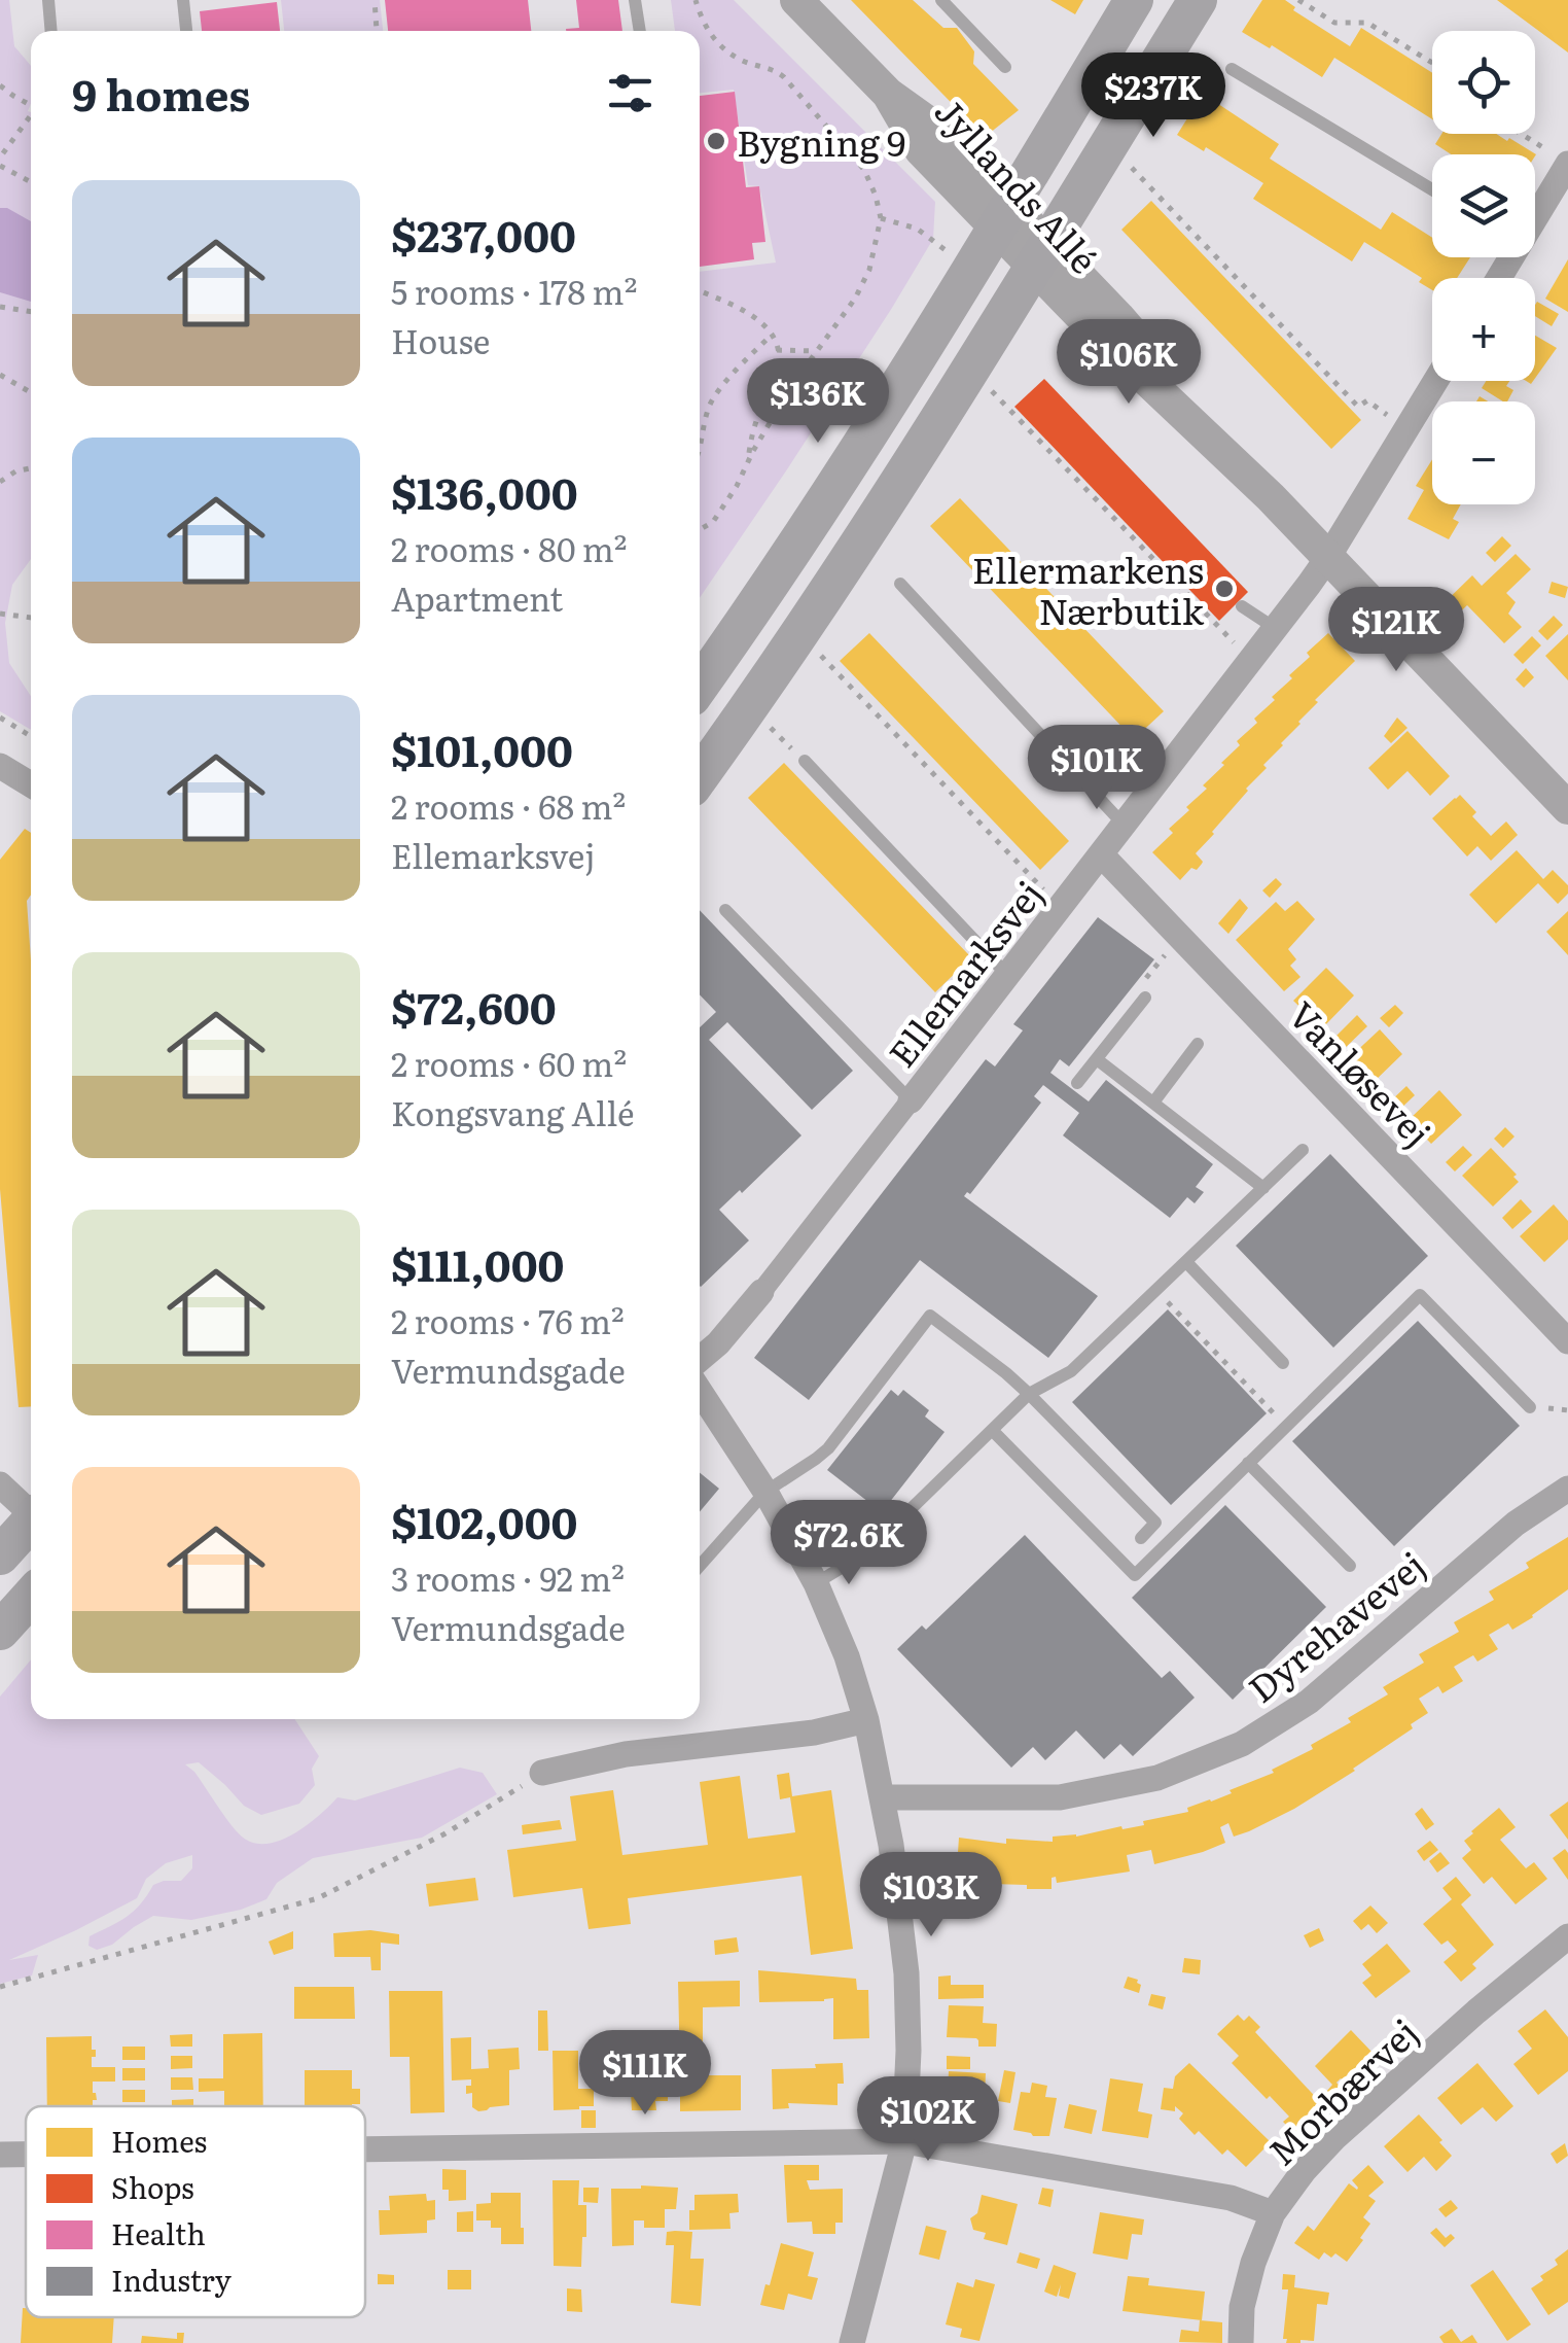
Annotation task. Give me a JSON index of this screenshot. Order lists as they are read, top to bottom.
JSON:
{
  "streets": {
    "street": [
      "Jyllands Allé",
      "Ellemarksvej",
      "Vanløsevej",
      "Dyrehavevej",
      "Morbærvej"
    ]
  },
  "crossings": [
    ["Jyllands Allé", "Ellemarksvej"],
    ["Ellemarksvej", "Vanløsevej"]
  ],
  "places": ["Bygning 9", "Ellermarkens Nærbutik"],
  "legend": [
    "Homes",
    "Shops",
    "Health",
    "Industry"
  ],
  "page": {
    "map_buttons": ["+", "−"],
    "heading": "9 homes",
    "price": [
      "$237K",
      "$106K",
      "$136K",
      "$121K",
      "$101K",
      "$72.6K",
      "$103K",
      "$111K",
      "$102K"
    ],
    "list": [
      {
        "name": "$237,000",
        "note": "5 rooms · 178 m² · House"
      },
      {
        "name": "$136,000",
        "note": "2 rooms · 80 m² · Apartment"
      },
      {
        "name": "$101,000",
        "note": "2 rooms · 68 m² · Ellemarksvej"
      },
      {
        "name": "$72,600",
        "note": "2 rooms · 60 m² · Kongsvang Allé"
      },
      {
        "name": "$111,000",
        "note": "2 rooms · 76 m² · Vermundsgade"
      },
      {
        "name": "$102,000",
        "note": "3 rooms · 92 m² · Vermundsgade"
      }
    ]
  }
}
